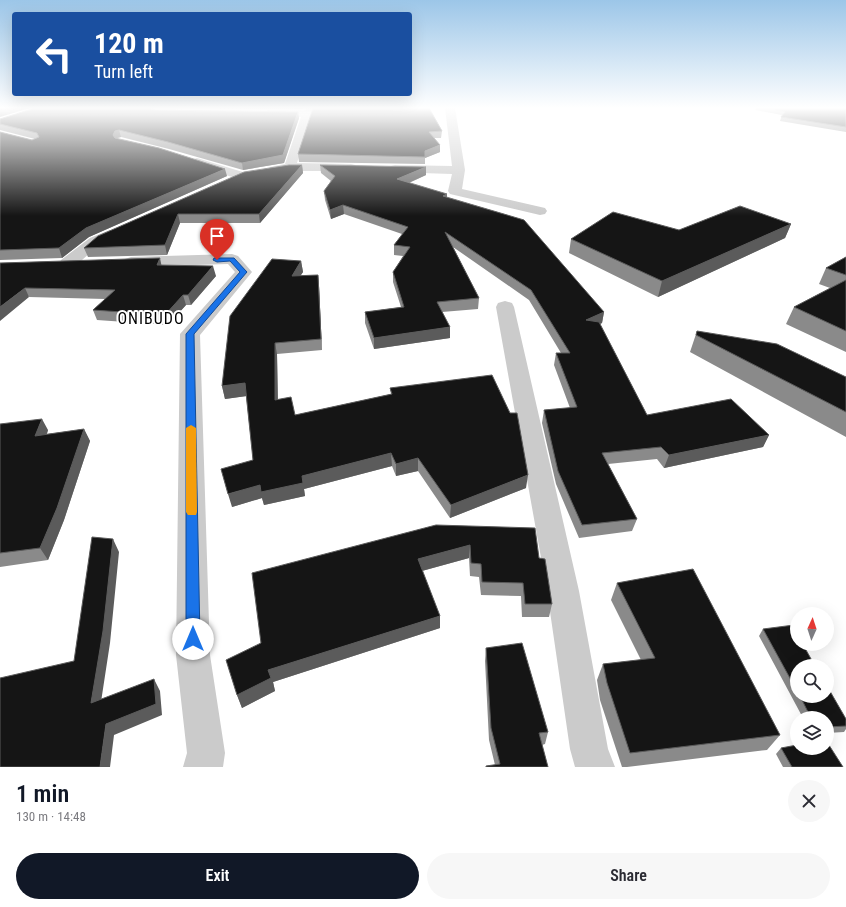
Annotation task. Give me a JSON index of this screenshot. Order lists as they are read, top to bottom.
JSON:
{
  "districts": ["ONIBUDO"],
  "north": "top",
  "page": {
    "turn": ["120 m", "Turn left"],
    "heading": ["1 min", "130 m · 14:48"],
    "buttons": ["Exit", "Share"]
  }
}
